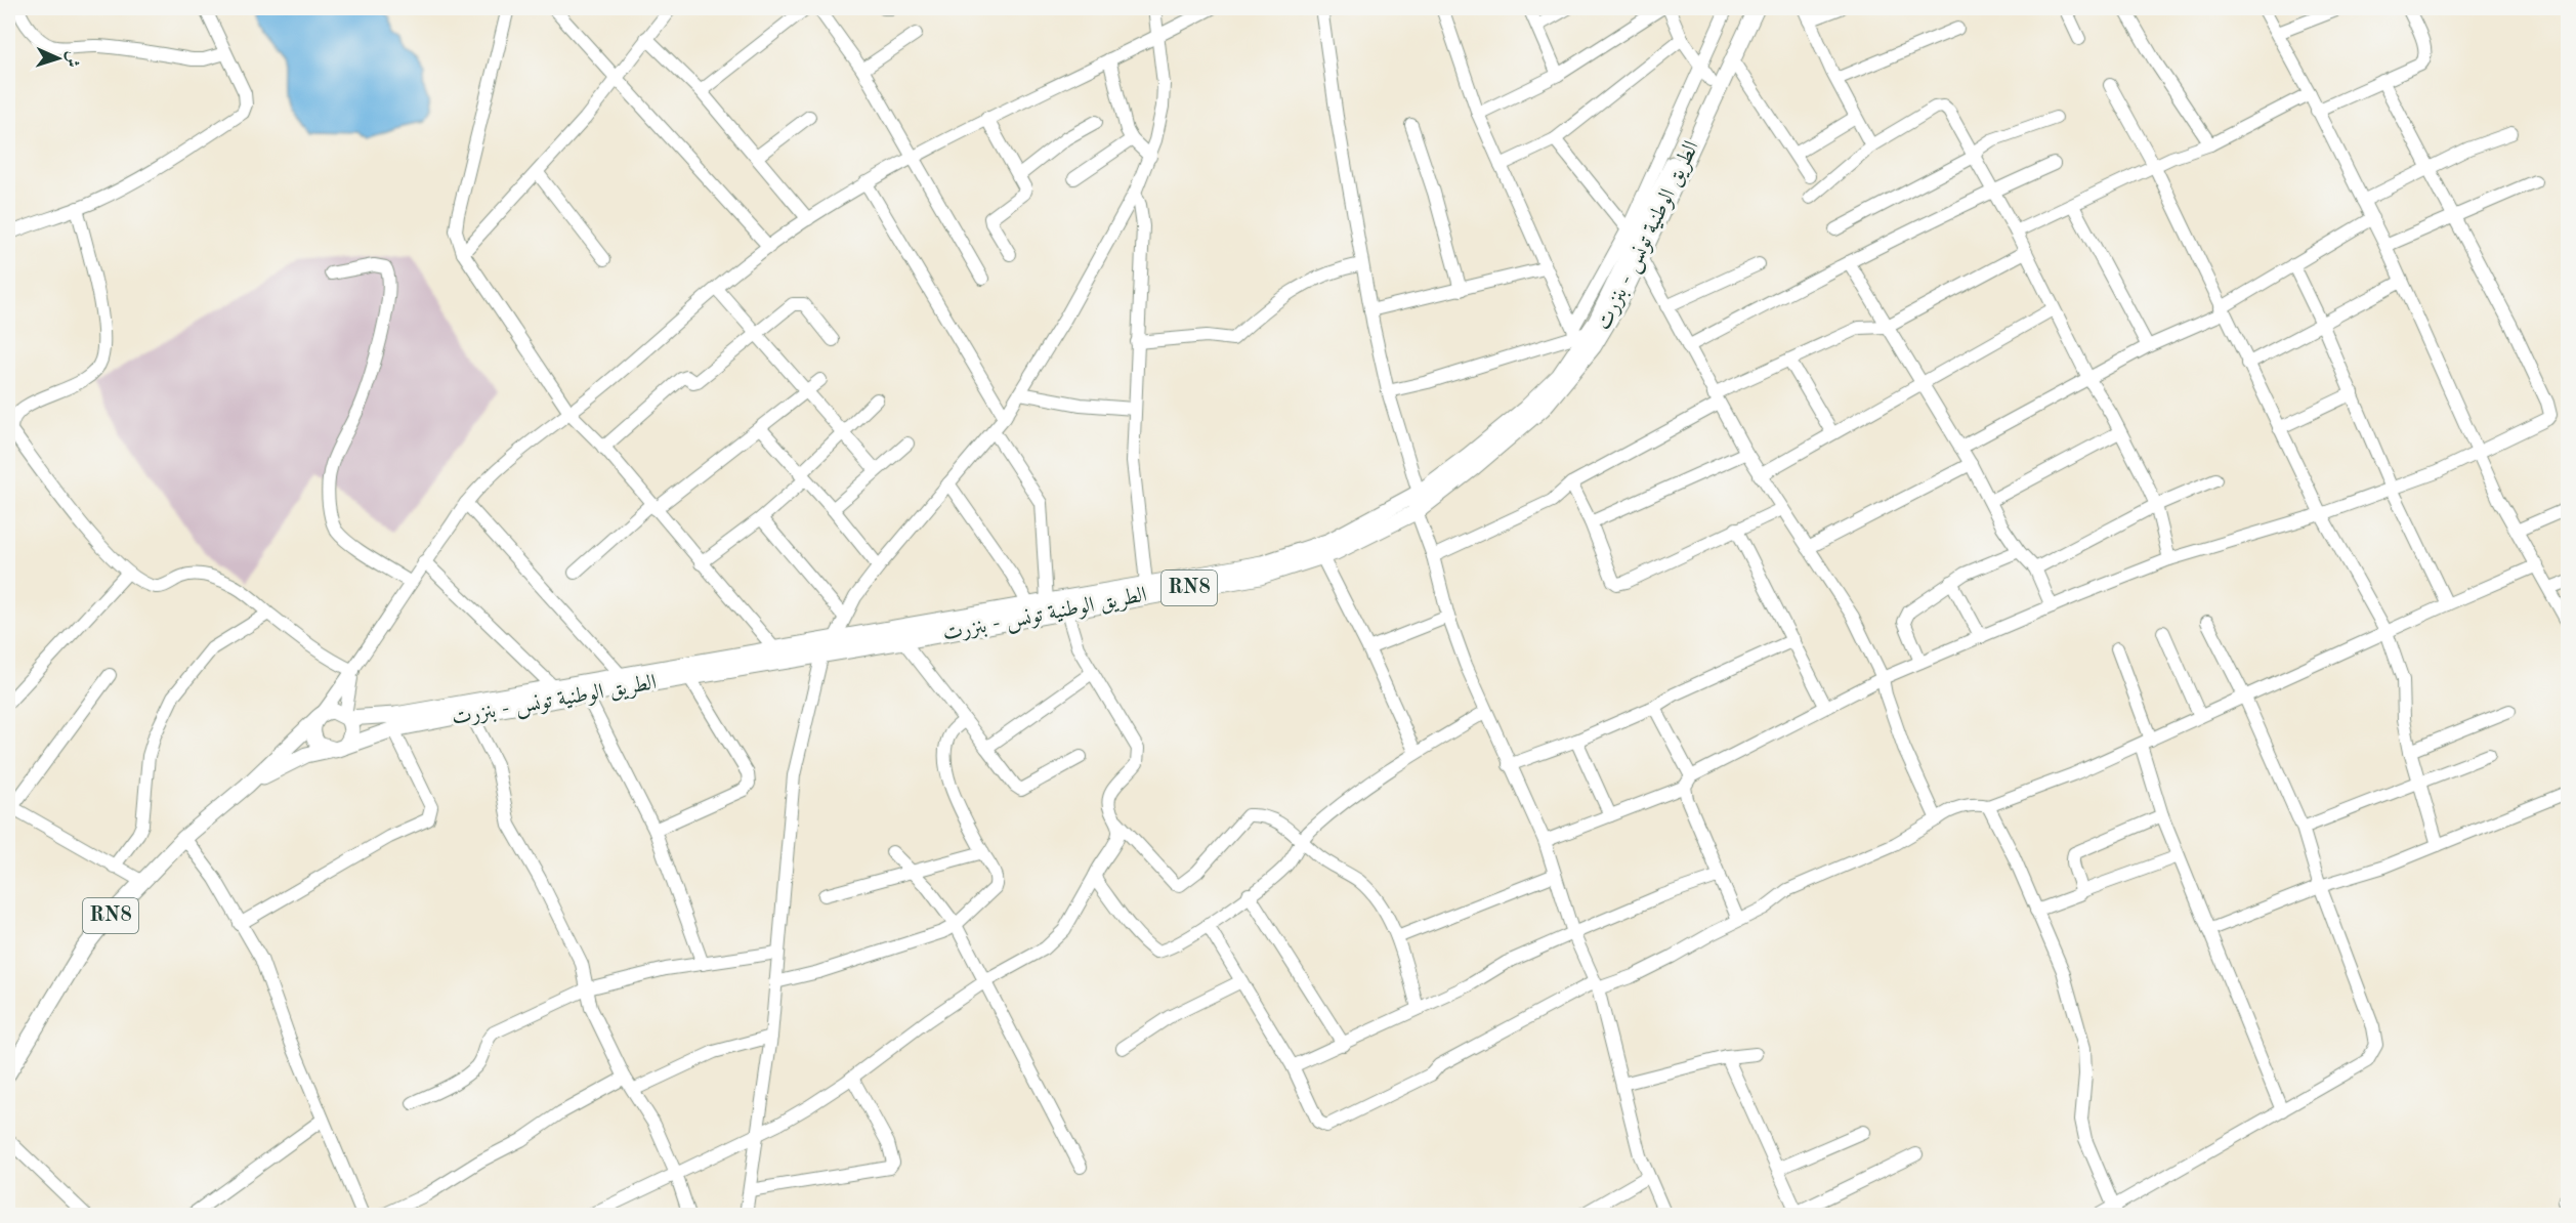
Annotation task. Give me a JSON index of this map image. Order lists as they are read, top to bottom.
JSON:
{
  "streets": {
    "main road": ["الطريق الوطنية تونس - بنزرت", "RN8"]
  },
  "crossings": [
    ["الطريق الوطنية تونس - بنزرت", "RN8"]
  ],
  "north": "right"
}
